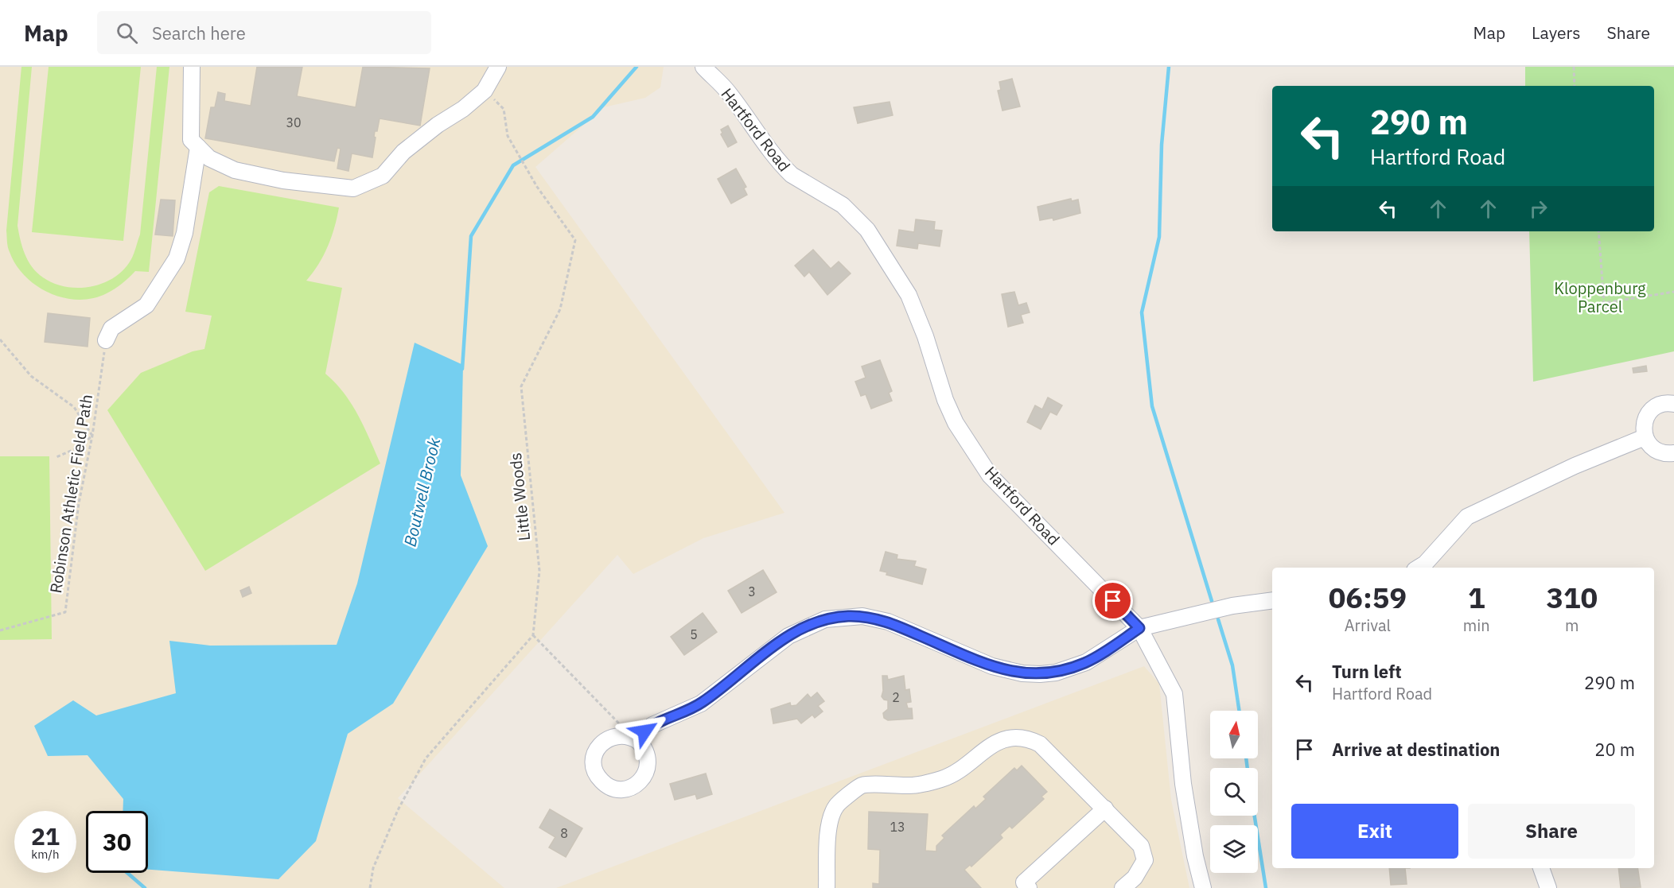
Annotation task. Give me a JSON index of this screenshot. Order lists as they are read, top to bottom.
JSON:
{
  "streets": {
    "street": ["Hartford Road"],
    "path": ["Robinson Athletic Field Path", "Little Woods"]
  },
  "water": ["Boutwell Brook"],
  "parks": ["Kloppenburg Parcel"],
  "house_numbers": [
    "30",
    "3",
    "5",
    "2",
    "13",
    "8"
  ],
  "north": "top",
  "page": {
    "header": "Map",
    "search": "Search here",
    "nav": ["Map", "Layers", "Share"],
    "turn": ["290 m", "Hartford Road"],
    "eta": [
      "06:59",
      "Arrival",
      "1",
      "min",
      "310",
      "m"
    ],
    "list": [
      {
        "name": "Turn left",
        "note": "Hartford Road",
        "value": "290 m"
      },
      {
        "name": "Arrive at destination",
        "value": "20 m"
      }
    ],
    "buttons": ["Exit", "Share"],
    "speed": "21 km/h",
    "limit": "30"
  }
}
